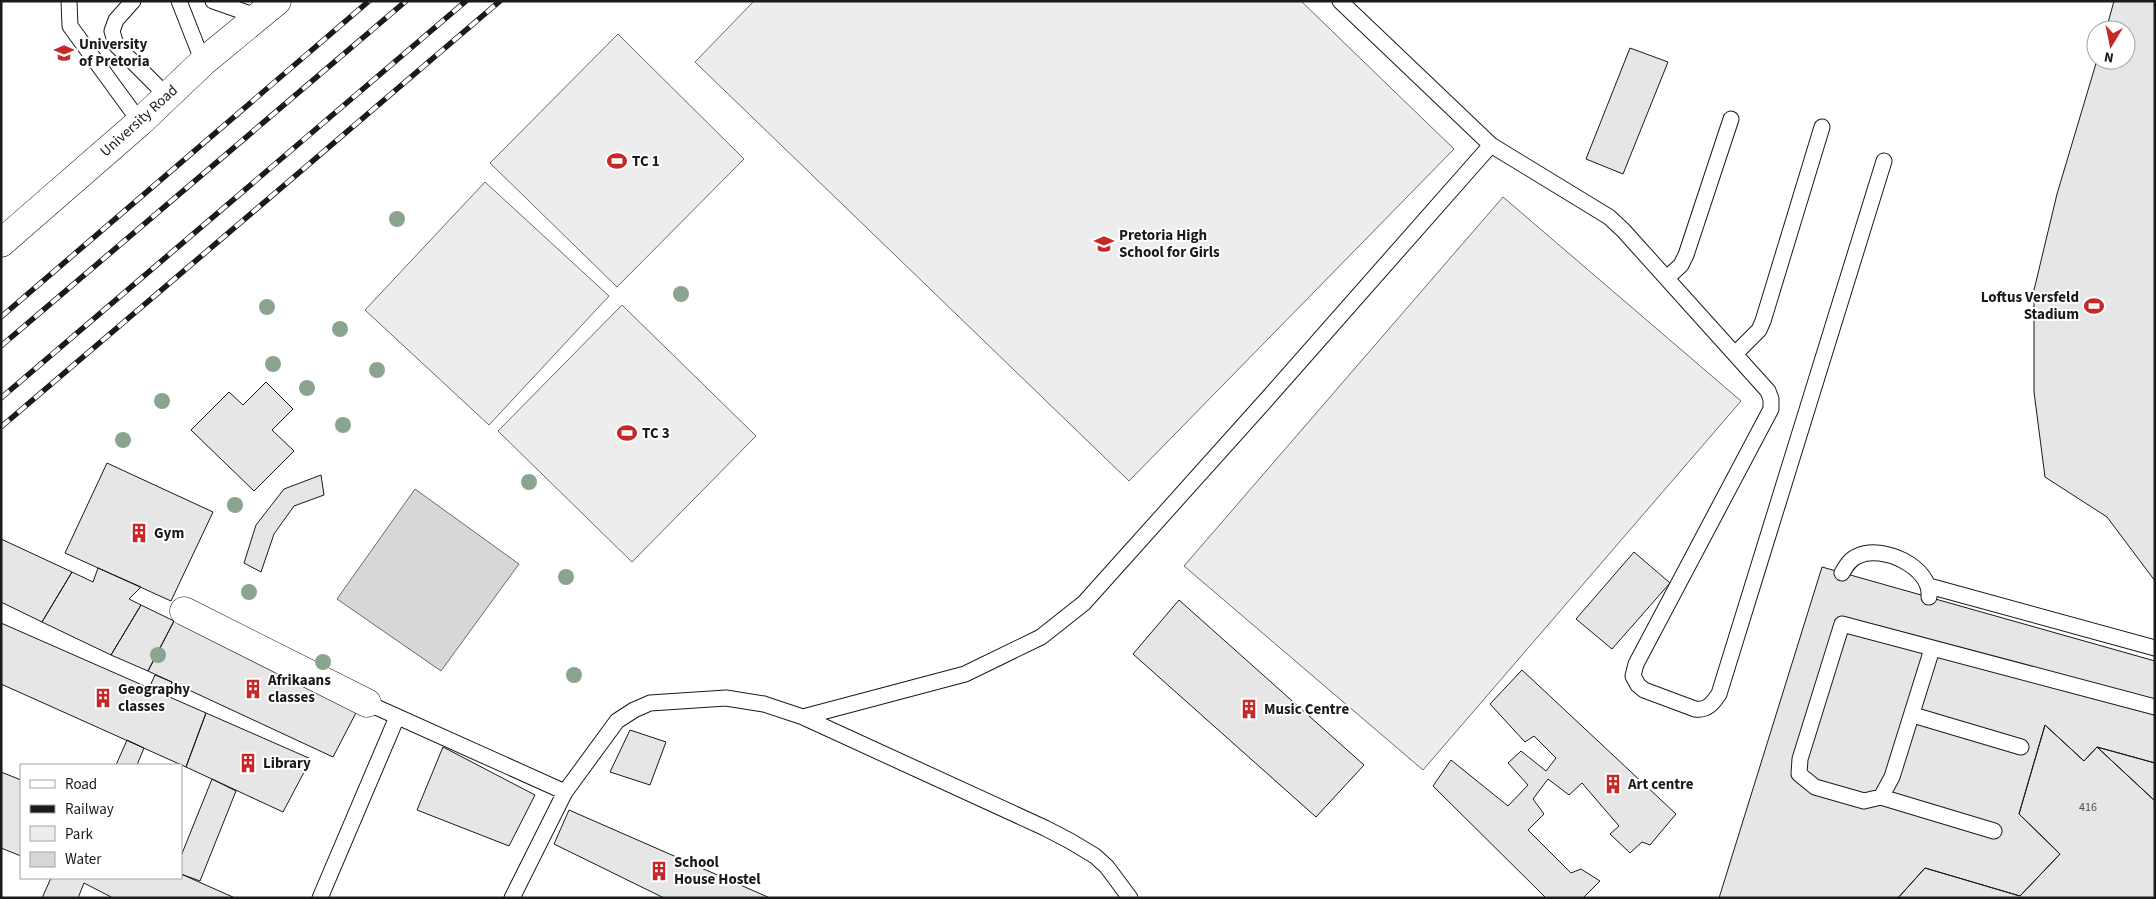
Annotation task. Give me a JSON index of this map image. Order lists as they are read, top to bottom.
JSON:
{
  "streets": {
    "street": ["University Road"]
  },
  "places": {
    "school or university": ["University of Pretoria", "Pretoria High School for Girls"],
    "sports": ["TC 1", "Loftus Versfeld Stadium", "TC 3"],
    "building": [
      "Gym",
      "Afrikaans classes",
      "Geography classes",
      "Music Centre",
      "Library",
      "Art centre",
      "School House Hostel"
    ]
  },
  "house_numbers": ["416"],
  "legend": [
    "Road",
    "Railway",
    "Park",
    "Water"
  ],
  "north": "bottom"
}
